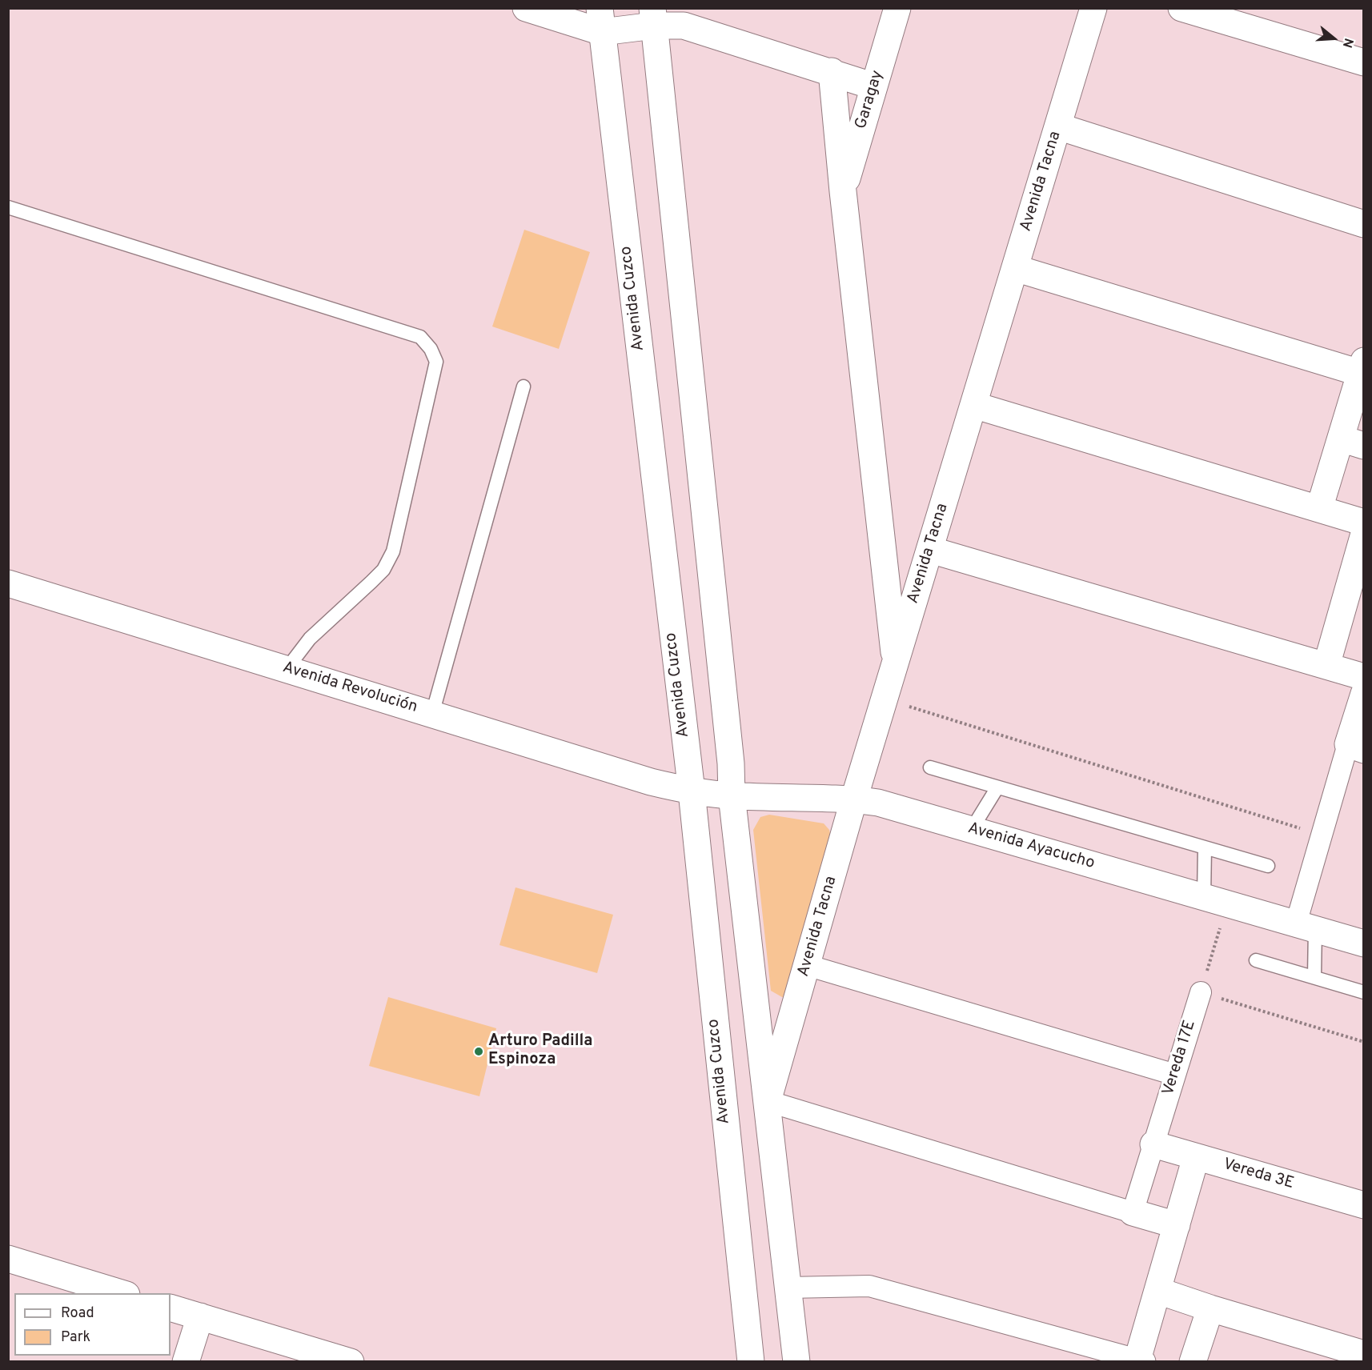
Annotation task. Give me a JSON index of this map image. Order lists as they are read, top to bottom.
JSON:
{
  "streets": {
    "street": [
      "Garagay",
      "Avenida Tacna",
      "Avenida Cuzco",
      "Avenida Revolución",
      "Avenida Ayacucho",
      "Vereda 17E",
      "Vereda 3E"
    ]
  },
  "crossings": [
    ["Avenida Tacna", "Avenida Ayacucho"],
    ["Avenida Cuzco", "Avenida Revolución"],
    ["Avenida Cuzco", "Avenida Ayacucho"],
    ["Avenida Revolución", "Avenida Ayacucho"],
    ["Vereda 17E", "Vereda 3E"]
  ],
  "places": ["Arturo Padilla Espinoza"],
  "legend": ["Road", "Park"],
  "north": "right"
}
